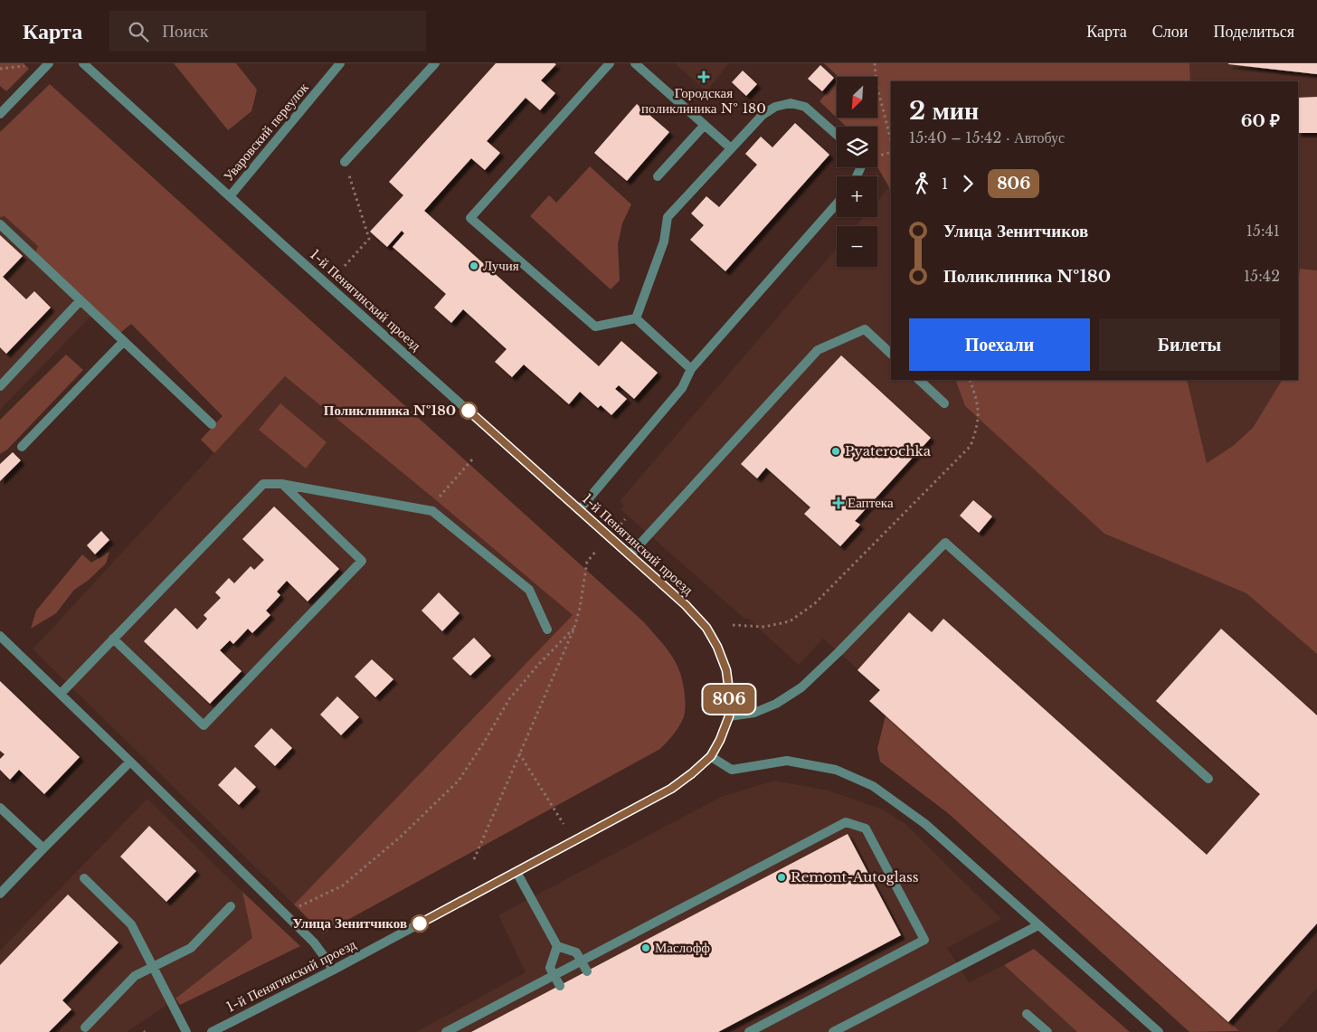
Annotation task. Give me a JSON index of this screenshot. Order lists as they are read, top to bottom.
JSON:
{
  "streets": {
    "street": ["Уваровский переулок", "1-й Пенягинский проезд"]
  },
  "crossings": [
    ["Уваровский переулок", "1-й Пенягинский проезд"]
  ],
  "places": {
    "health": ["Городская поликлиника № 180", "Еаптека"],
    "other": [
      "Лучия",
      "Поликлиника №180",
      "Pyaterochka",
      "Remont-Autoglass",
      "Улица Зенитчиков",
      "Маслофф"
    ]
  },
  "lines": ["bus line 806"],
  "north": "bottom left",
  "page": {
    "header": "Карта",
    "search": "Поиск",
    "nav": ["Карта", "Слои", "Поделиться"],
    "on_map": "806",
    "map_buttons": ["+", "−"],
    "heading": ["2 мин", "15:40 – 15:42 · Автобус", "60 ₽"],
    "legs": ["1", "806"],
    "list": [
      {
        "name": "Улица Зенитчиков",
        "value": "15:41"
      },
      {
        "name": "Поликлиника №180",
        "value": "15:42"
      }
    ],
    "buttons": ["Поехали", "Билеты"]
  }
}
